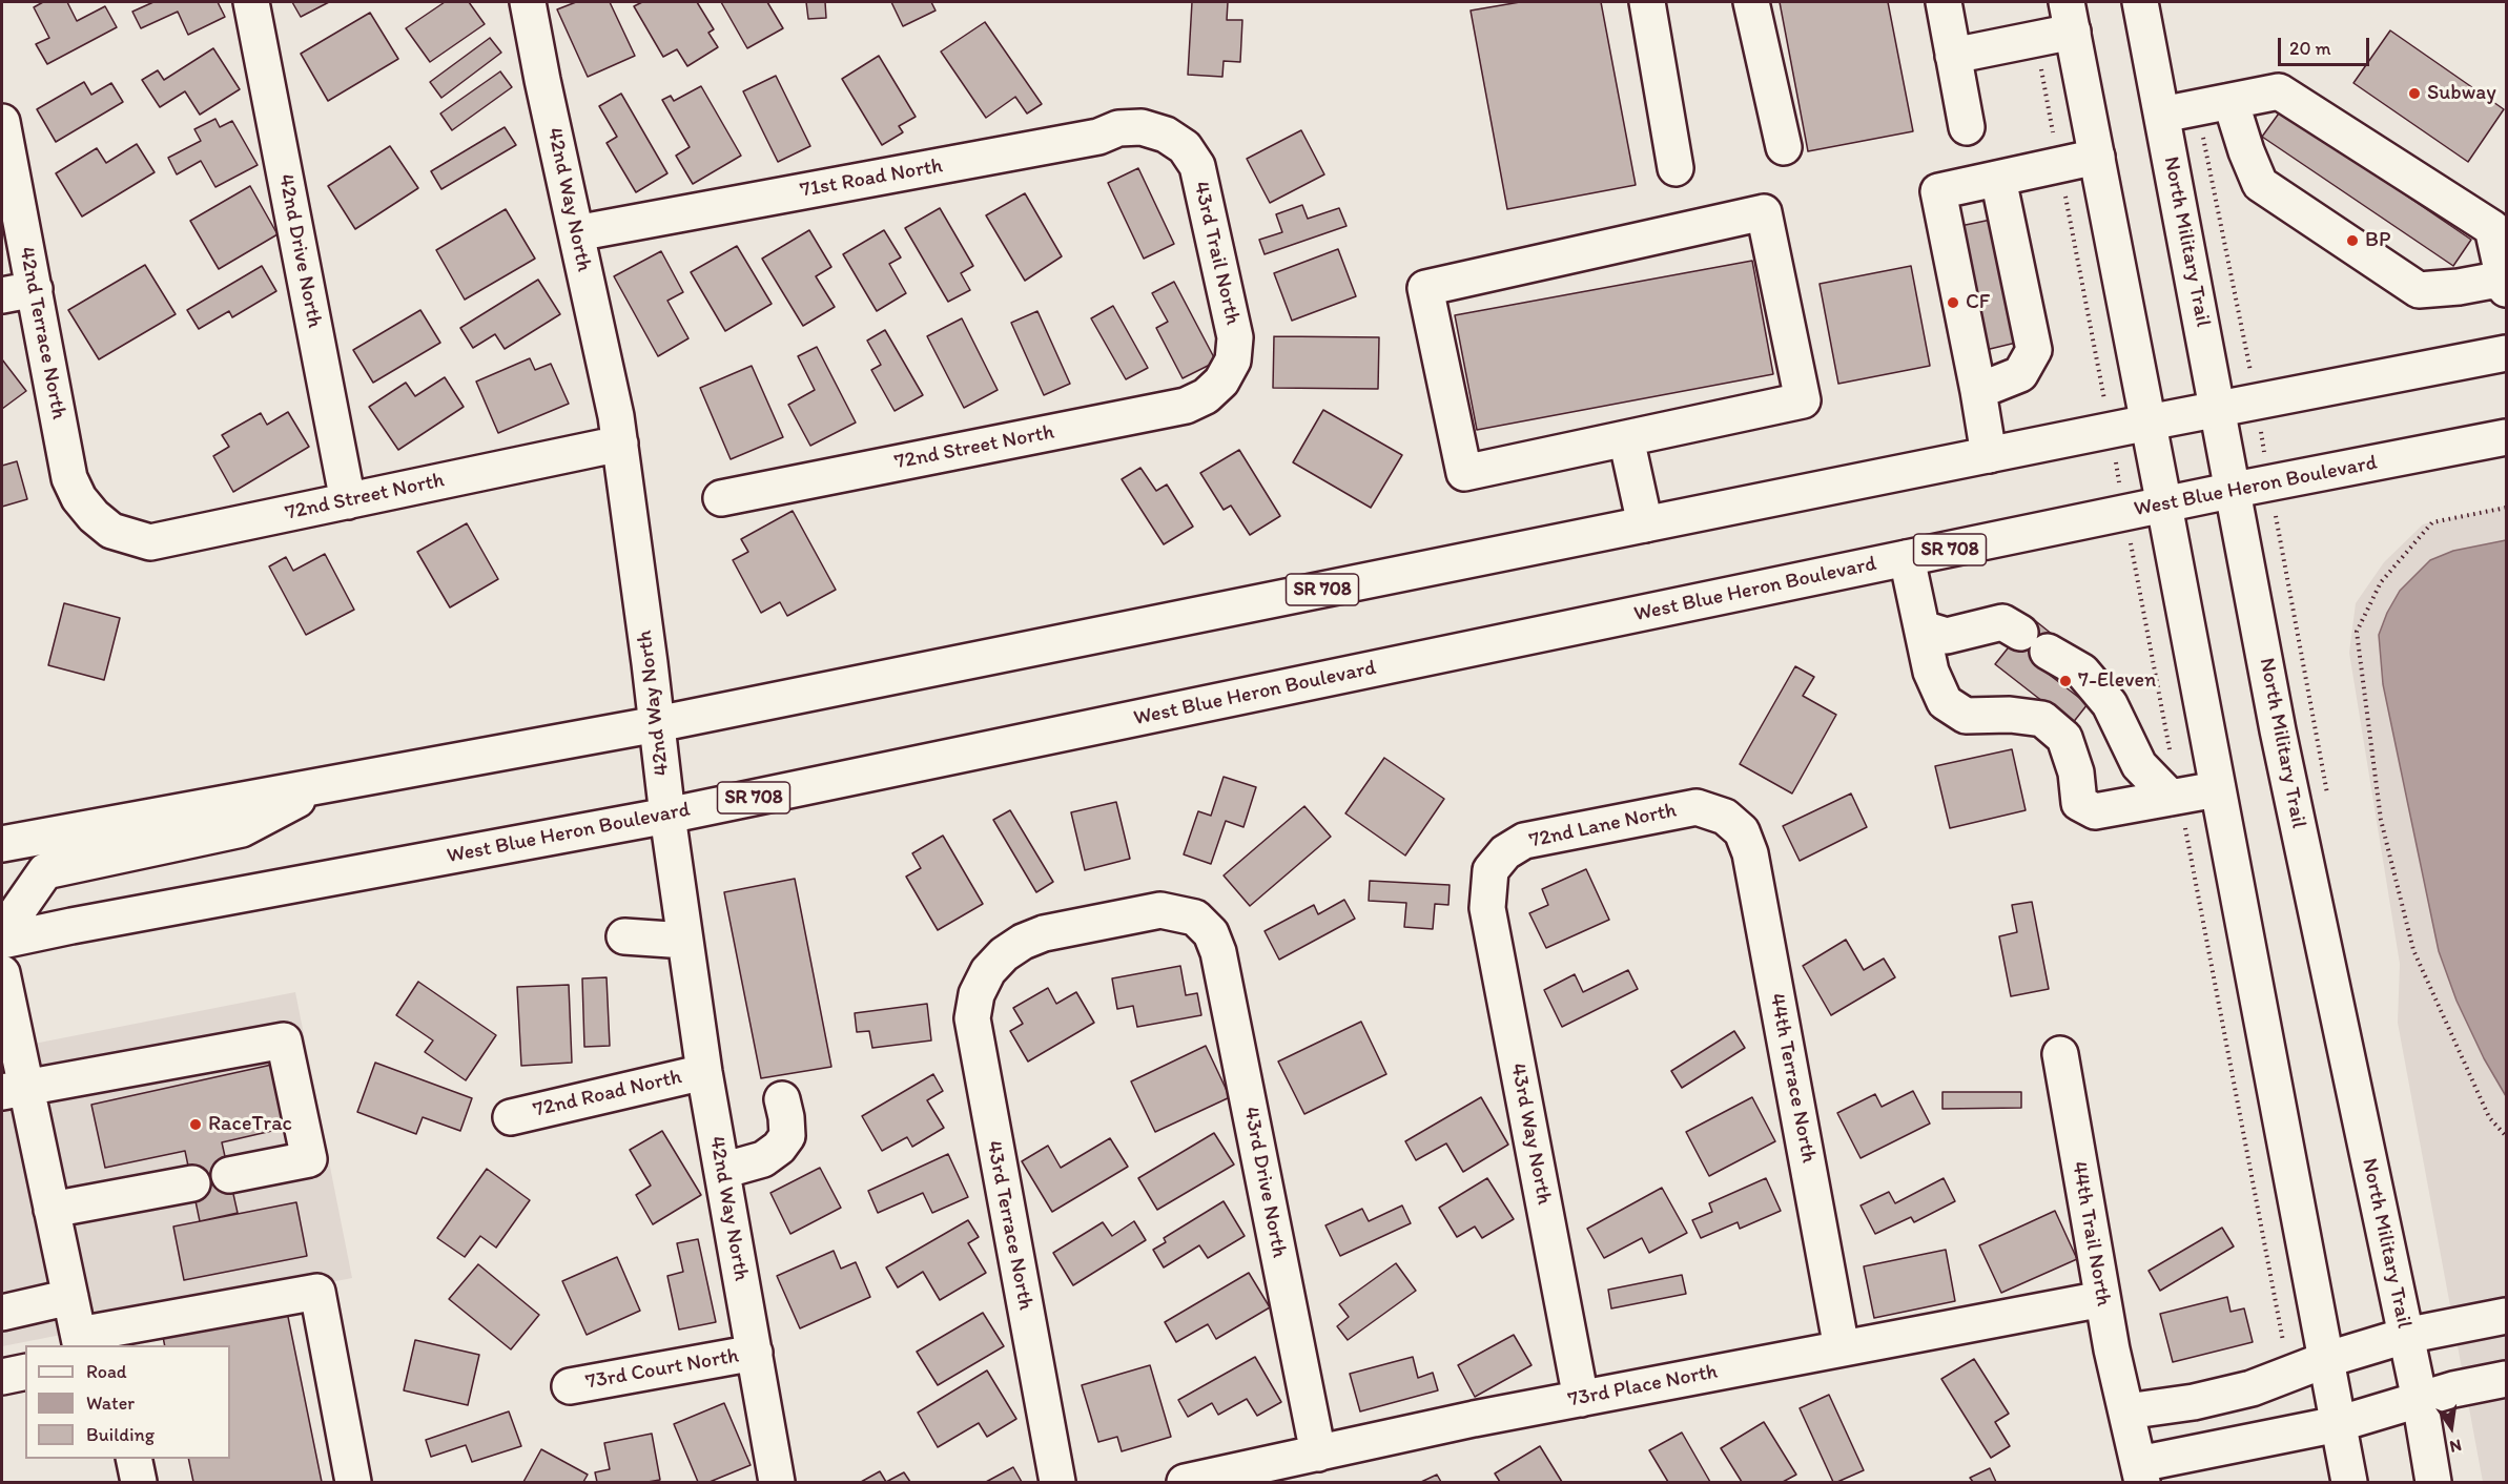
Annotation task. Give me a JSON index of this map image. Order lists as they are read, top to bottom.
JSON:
{
  "streets": {
    "main road": [
      "71st Road North",
      "42nd Way North",
      "North Military Trail",
      "42nd Drive North",
      "43rd Trail North",
      "42nd Terrace North",
      "72nd Street North",
      "West Blue Heron Boulevard",
      "SR 708",
      "72nd Lane North",
      "44th Terrace North",
      "72nd Road North",
      "43rd Way North",
      "43rd Drive North",
      "43rd Terrace North",
      "44th Trail North",
      "73rd Court North",
      "73rd Place North"
    ]
  },
  "crossings": [
    ["71st Road North", "42nd Way North"],
    ["71st Road North", "43rd Trail North"],
    ["42nd Way North", "72nd Street North"],
    ["42nd Way North", "West Blue Heron Boulevard"],
    ["42nd Way North", "SR 708"],
    ["42nd Way North", "72nd Road North"],
    ["42nd Way North", "73rd Court North"],
    ["North Military Trail", "West Blue Heron Boulevard"],
    ["North Military Trail", "SR 708"],
    ["North Military Trail", "44th Trail North"],
    ["42nd Drive North", "72nd Street North"],
    ["43rd Trail North", "72nd Street North"],
    ["42nd Terrace North", "72nd Street North"],
    ["72nd Lane North", "44th Terrace North"],
    ["72nd Lane North", "43rd Way North"],
    ["44th Terrace North", "73rd Place North"],
    ["43rd Way North", "73rd Place North"],
    ["43rd Drive North", "43rd Terrace North"],
    ["43rd Drive North", "73rd Place North"],
    ["44th Trail North", "73rd Place North"]
  ],
  "places": [
    "Subway",
    "BP",
    "CF",
    "7-Eleven",
    "RaceTrac"
  ],
  "legend": ["Road", "Water", "Building"],
  "scale_bar": "20 m",
  "north": "bottom"
}
